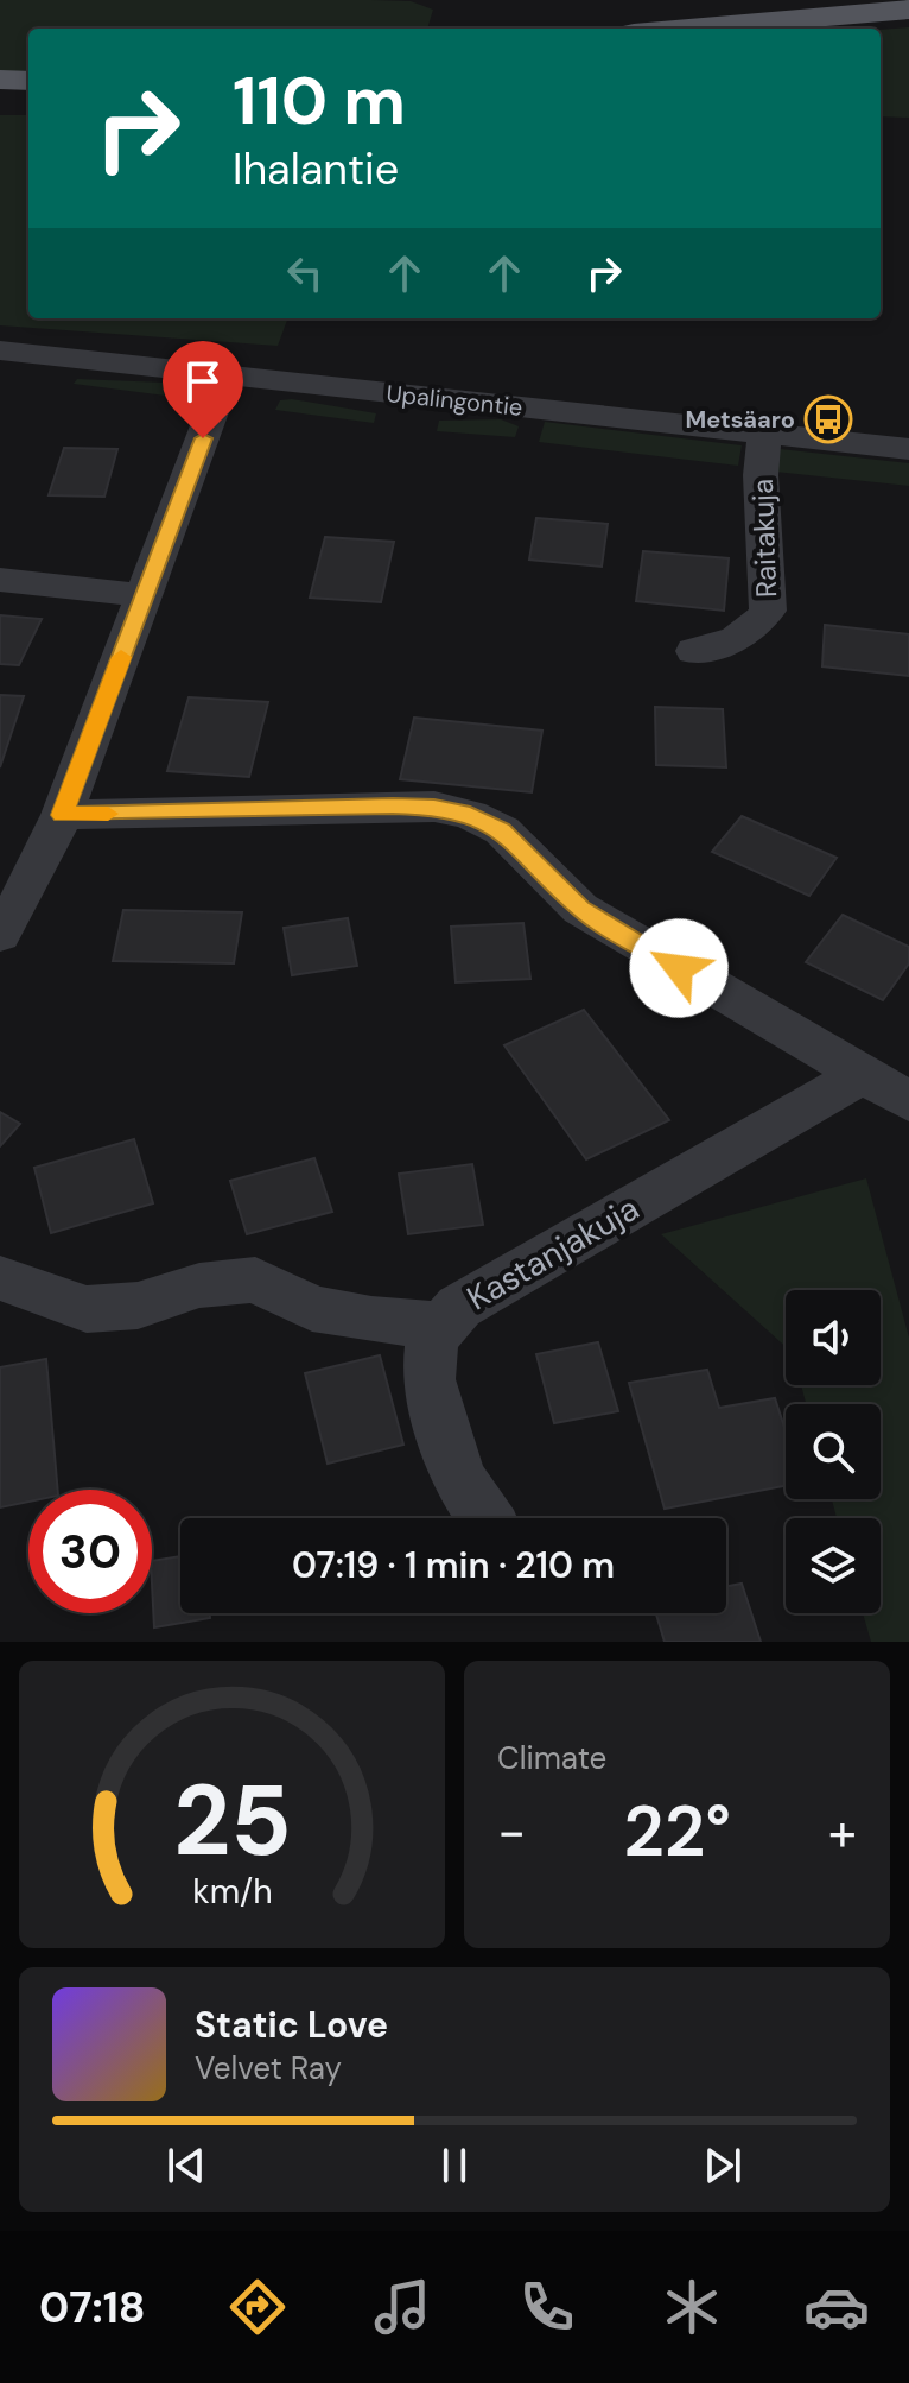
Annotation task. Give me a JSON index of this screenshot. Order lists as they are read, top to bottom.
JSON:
{
  "streets": {
    "street": ["Upalingontie", "Raitakuja", "Kastanjakuja"]
  },
  "crossings": [
    ["Upalingontie", "Raitakuja"]
  ],
  "places": {
    "bus stop": ["Metsäaro"]
  },
  "page": {
    "turn": ["110 m", "Ihalantie"],
    "limit": "30",
    "trip": "07:19 · 1 min · 210 m",
    "tile": "Climate",
    "heat": ["−", "22°", "+"],
    "song": ["Static Love", "Velvet Ray"],
    "tabs": "07:18",
    "gauge": ["25", "km/h"]
  }
}
